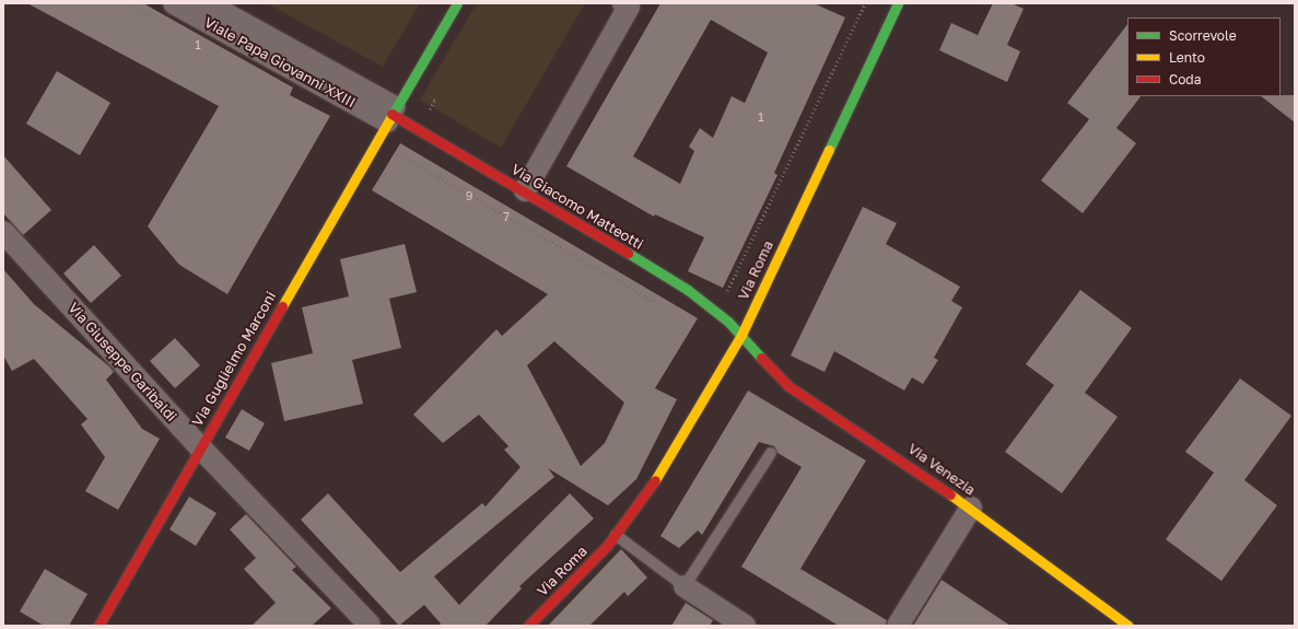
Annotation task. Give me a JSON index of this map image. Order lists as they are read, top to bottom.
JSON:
{
  "streets": {
    "street": [
      "Viale Papa Giovanni XXIII",
      "Via Giacomo Matteotti",
      "Via Roma",
      "Via Guglielmo Marconi",
      "Via Giuseppe Garibaldi",
      "Via Venezia"
    ]
  },
  "crossings": [
    ["Viale Papa Giovanni XXIII", "Via Giacomo Matteotti"],
    ["Viale Papa Giovanni XXIII", "Via Guglielmo Marconi"],
    ["Via Giacomo Matteotti", "Via Roma"],
    ["Via Giacomo Matteotti", "Via Guglielmo Marconi"],
    ["Via Giacomo Matteotti", "Via Venezia"],
    ["Via Roma", "Via Venezia"],
    ["Via Guglielmo Marconi", "Via Giuseppe Garibaldi"]
  ],
  "house_numbers": [
    "1",
    "1",
    "9",
    "7"
  ],
  "legend": ["Scorrevole", "Lento", "Coda"]
}
